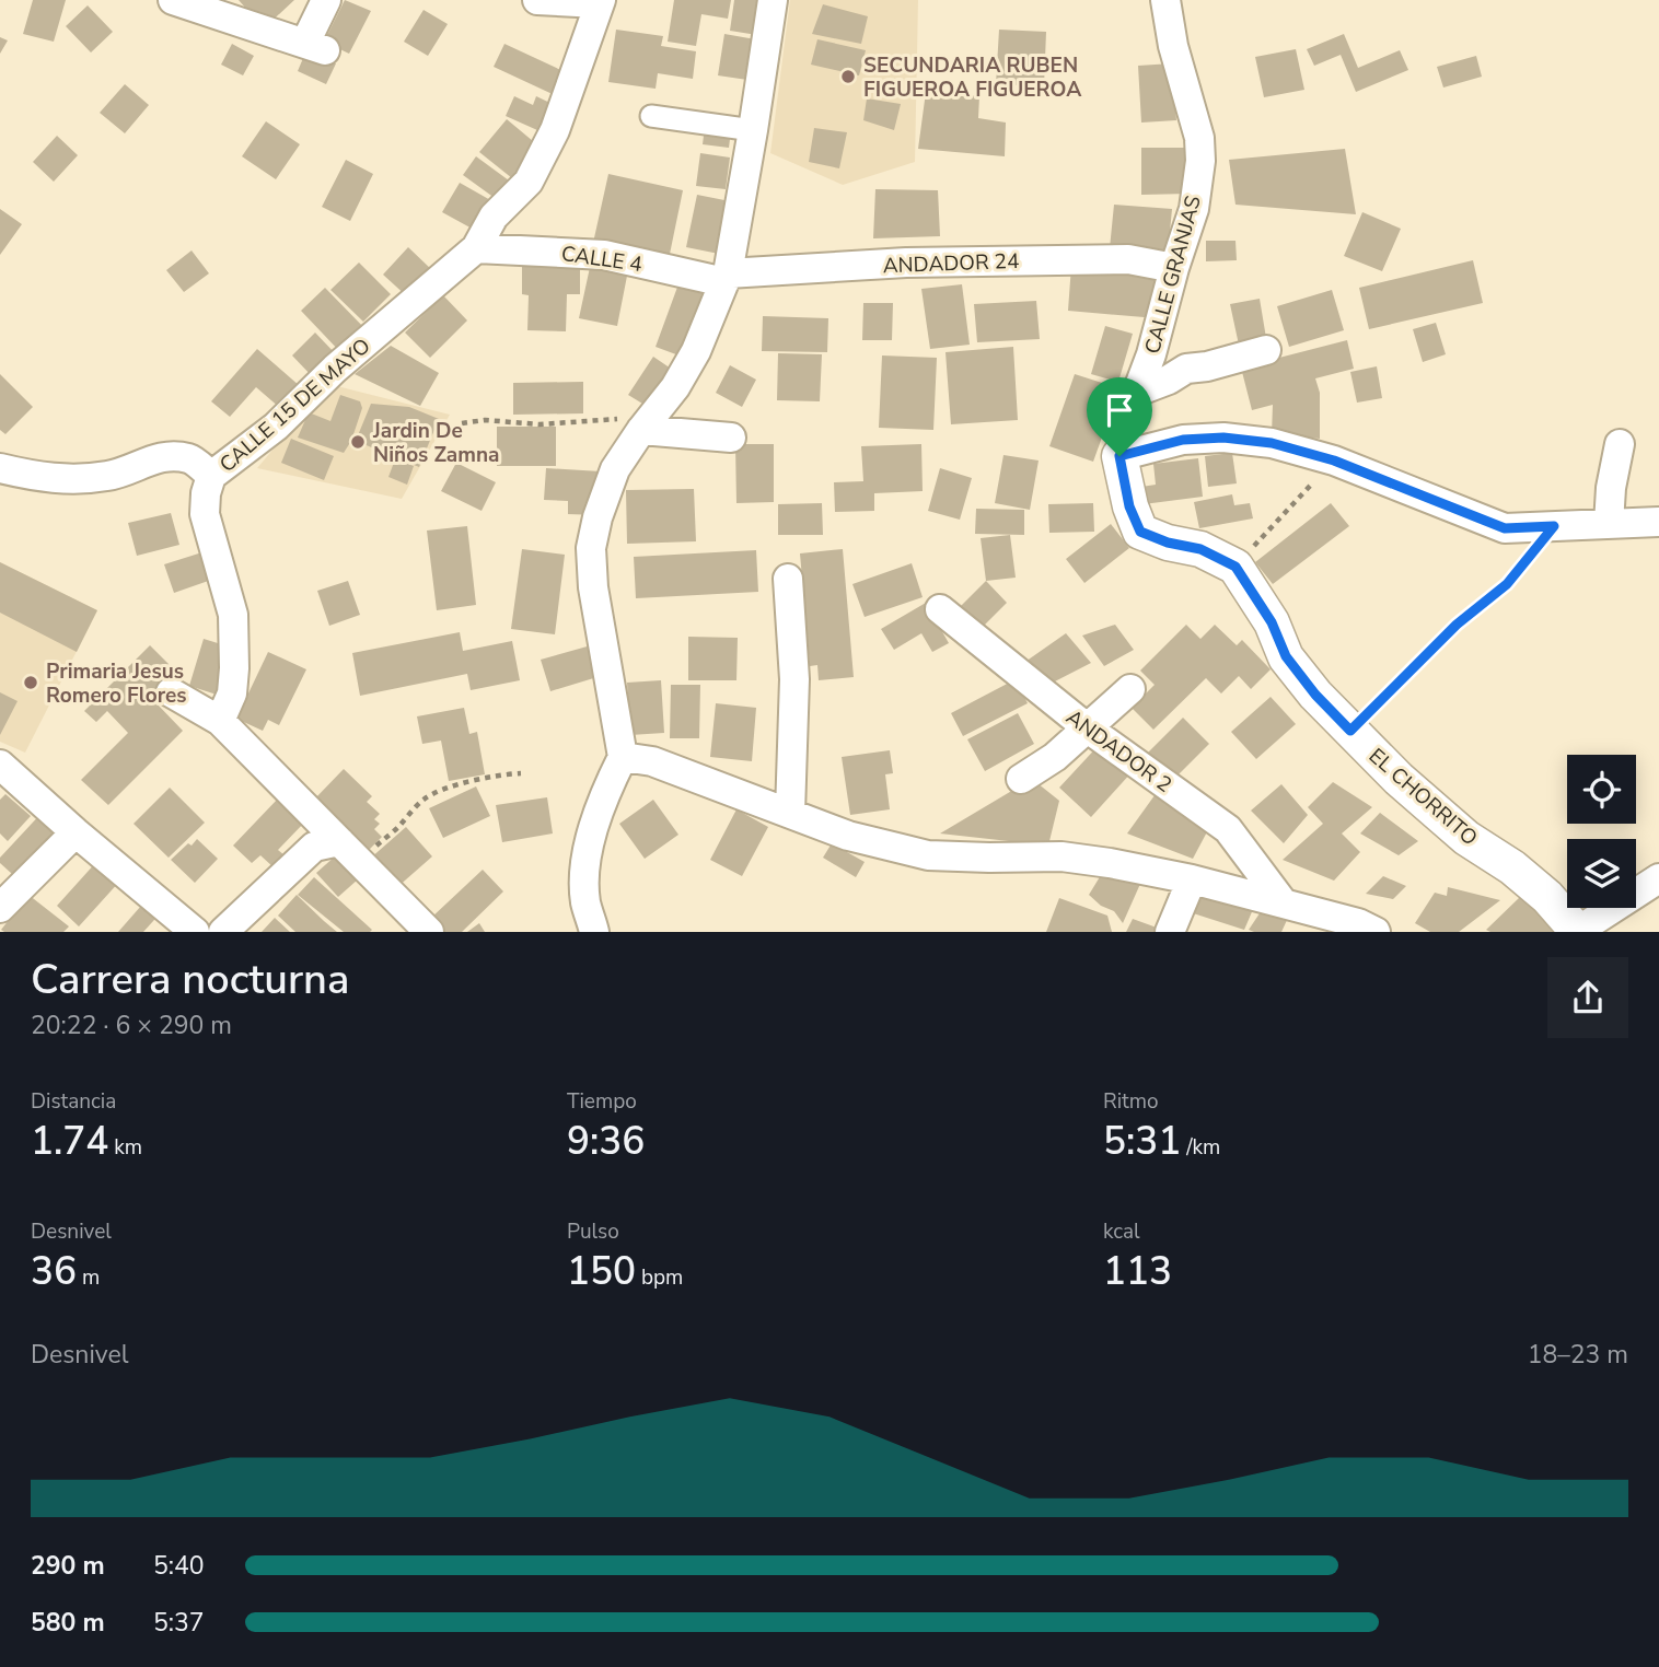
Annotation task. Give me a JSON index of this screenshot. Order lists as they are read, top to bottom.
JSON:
{
  "streets": {
    "street": [
      "CALLE 4",
      "ANDADOR 24",
      "CALLE GRANJAS",
      "CALLE 15 DE MAYO",
      "ANDADOR 2",
      "EL CHORRITO"
    ]
  },
  "crossings": [
    ["CALLE 4", "ANDADOR 24"],
    ["CALLE 4", "CALLE 15 DE MAYO"],
    ["ANDADOR 24", "CALLE GRANJAS"]
  ],
  "places": ["SECUNDARIA RUBEN FIGUEROA FIGUEROA", "Jardin De Niños Zamna", "Primaria Jesus Romero Flores"],
  "page": {
    "heading": ["Carrera nocturna", "20:22 · 6 × 290 m"],
    "stats": [
      ["Distancia", "1.74 km"],
      ["Tiempo", "9:36"],
      ["Ritmo", "5:31 /km"],
      ["Desnivel", "36 m"],
      ["Pulso", "150 bpm"],
      ["kcal", "113"]
    ],
    "chart": ["Desnivel", "18–23 m"],
    "list": [
      {
        "name": "290 m",
        "note": "5:40"
      },
      {
        "name": "580 m",
        "note": "5:37"
      }
    ]
  }
}
